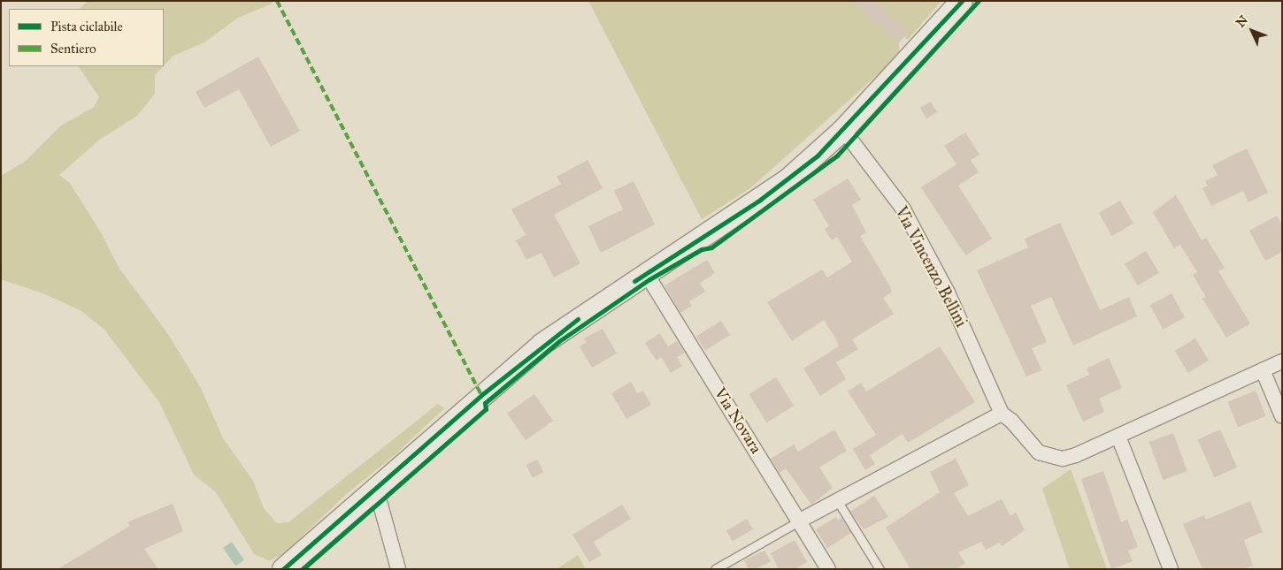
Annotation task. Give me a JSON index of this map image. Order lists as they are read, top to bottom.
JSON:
{
  "streets": {
    "street": ["Via Vincenzo Bellini", "Via Novara"]
  },
  "legend": ["Pista ciclabile", "Sentiero"],
  "north": "top left"
}
